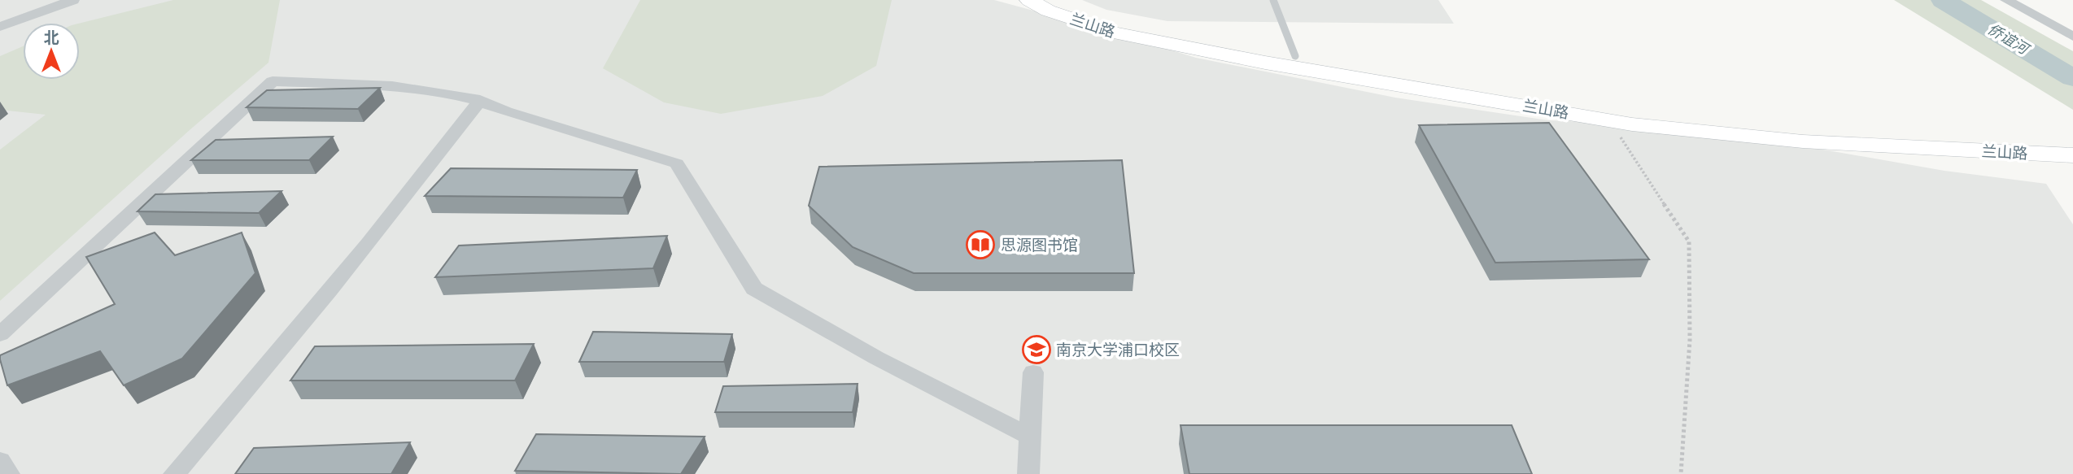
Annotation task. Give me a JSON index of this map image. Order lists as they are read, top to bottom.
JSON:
{
  "streets": {
    "street": ["兰山路"]
  },
  "water": ["侨谊河"],
  "places": {
    "library": ["思源图书馆"],
    "school or university": ["南京大学浦口校区"]
  },
  "north": "top"
}
